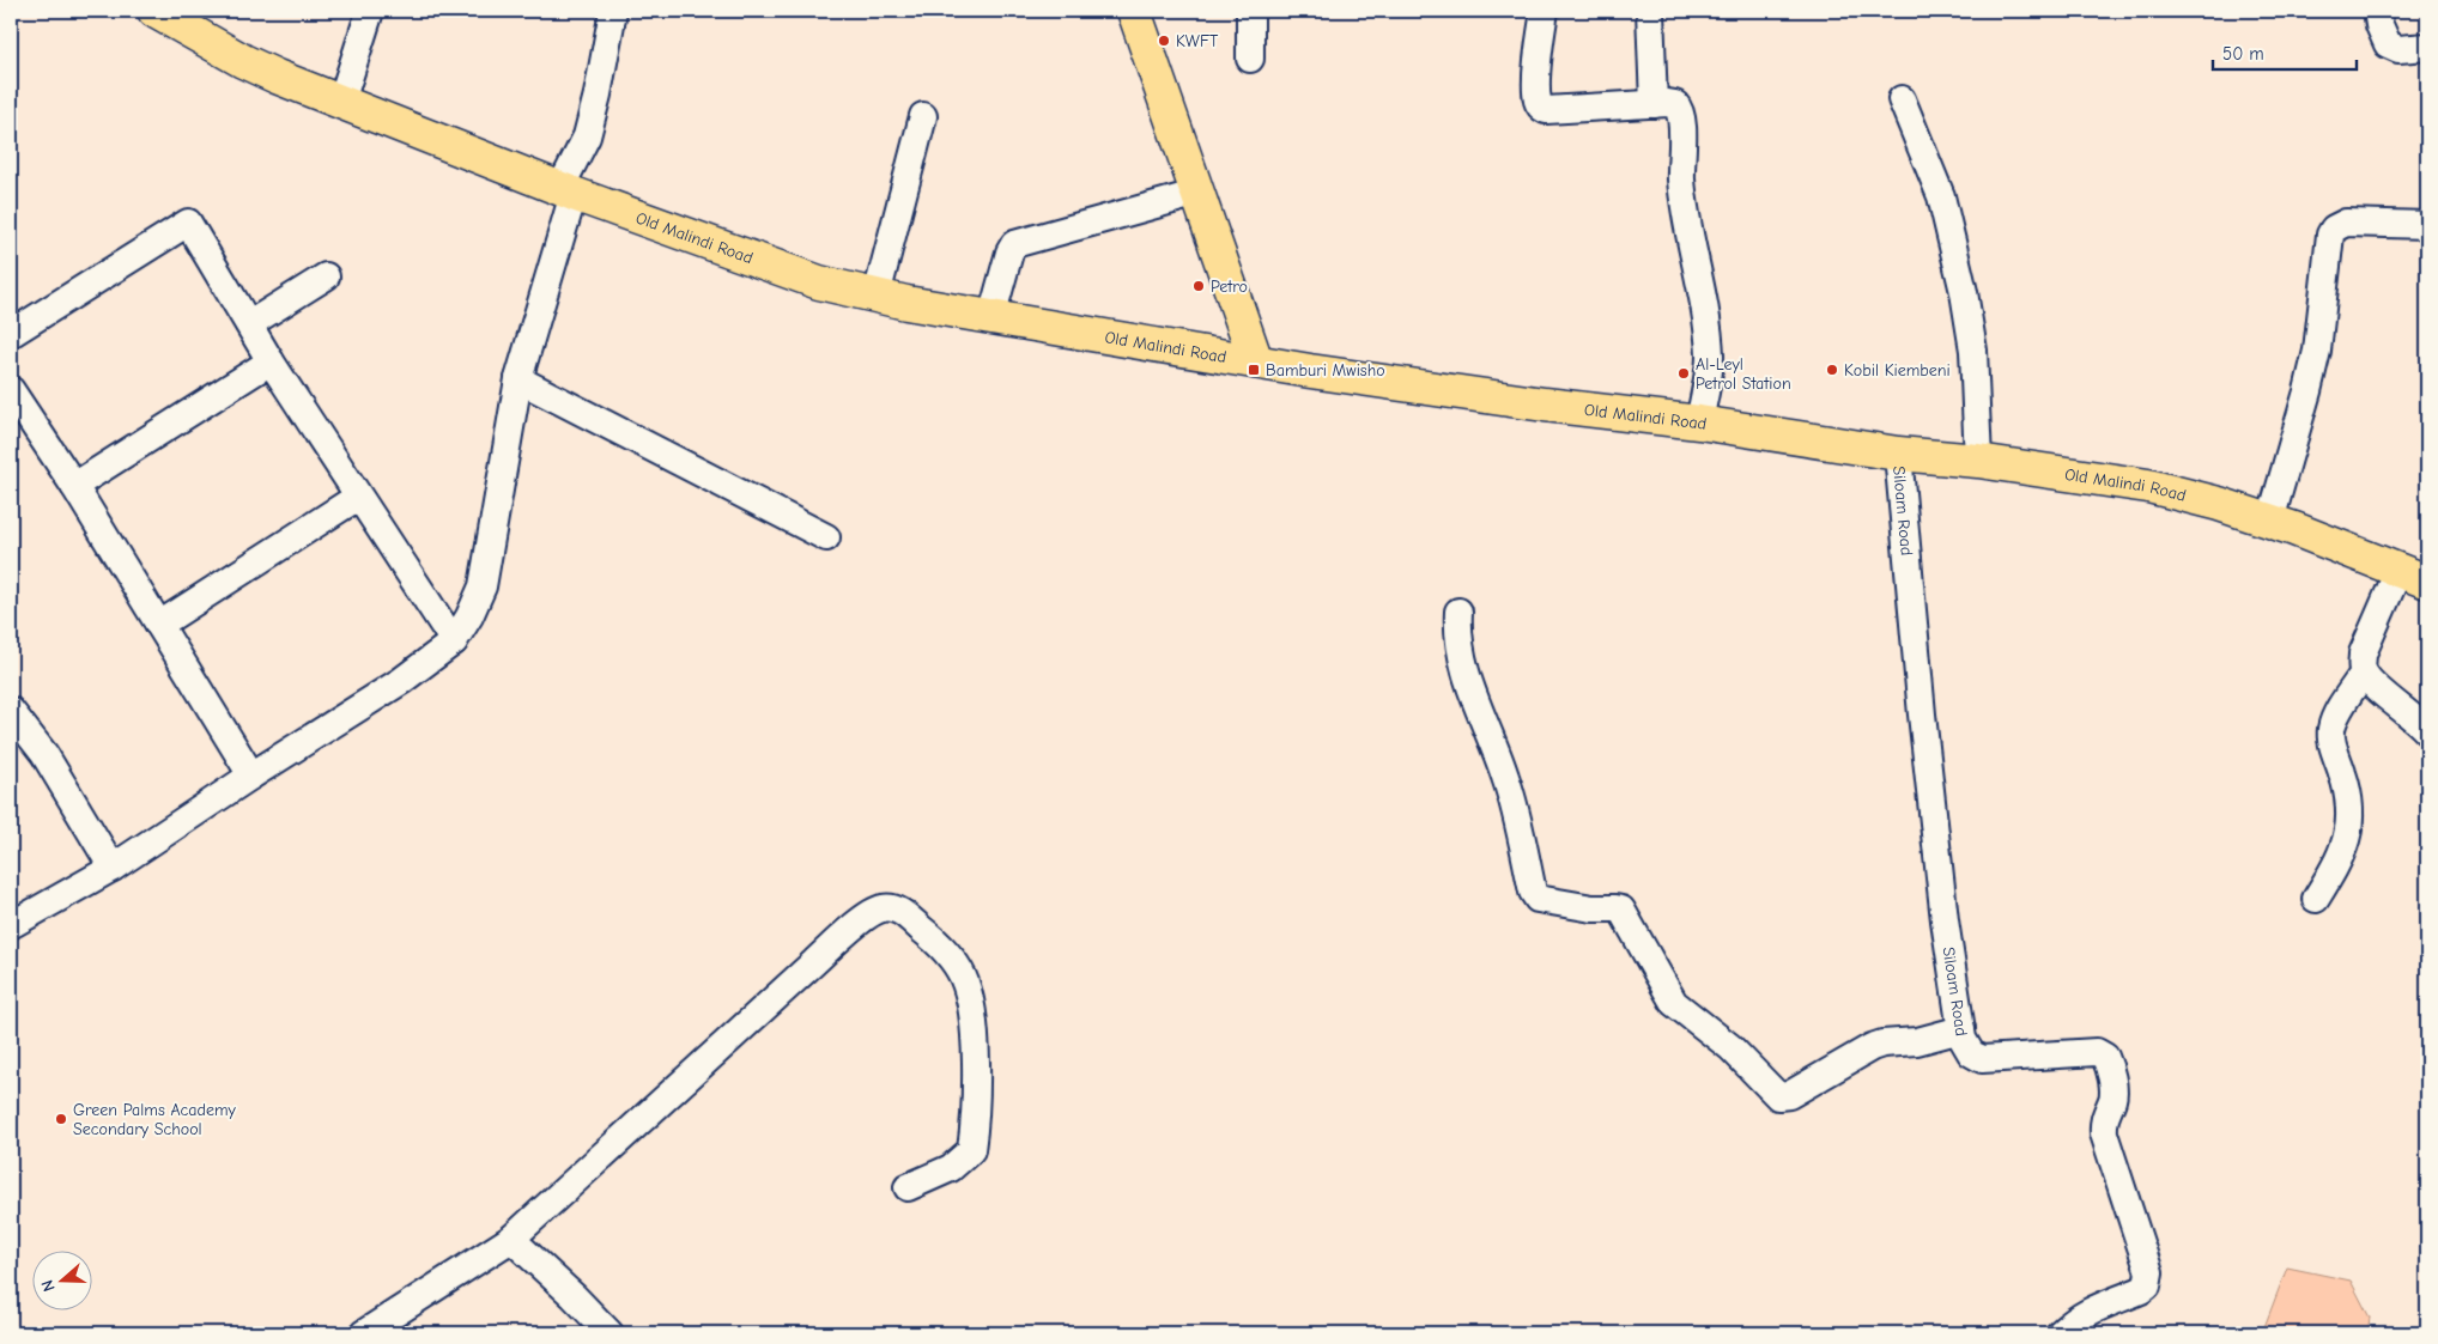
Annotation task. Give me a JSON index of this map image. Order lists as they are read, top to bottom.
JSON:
{
  "streets": {
    "main road": ["Old Malindi Road"],
    "street": ["Siloam Road"]
  },
  "crossings": [
    ["Old Malindi Road", "Siloam Road"]
  ],
  "places": {
    "other": [
      "KWFT",
      "Petro",
      "Kobil Kiembeni",
      "Al-Leyl Petrol Station",
      "Green Palms Academy Secondary School"
    ],
    "transit": ["Bamburi Mwisho"]
  },
  "scale_bar": "50 m",
  "north": "left"
}
